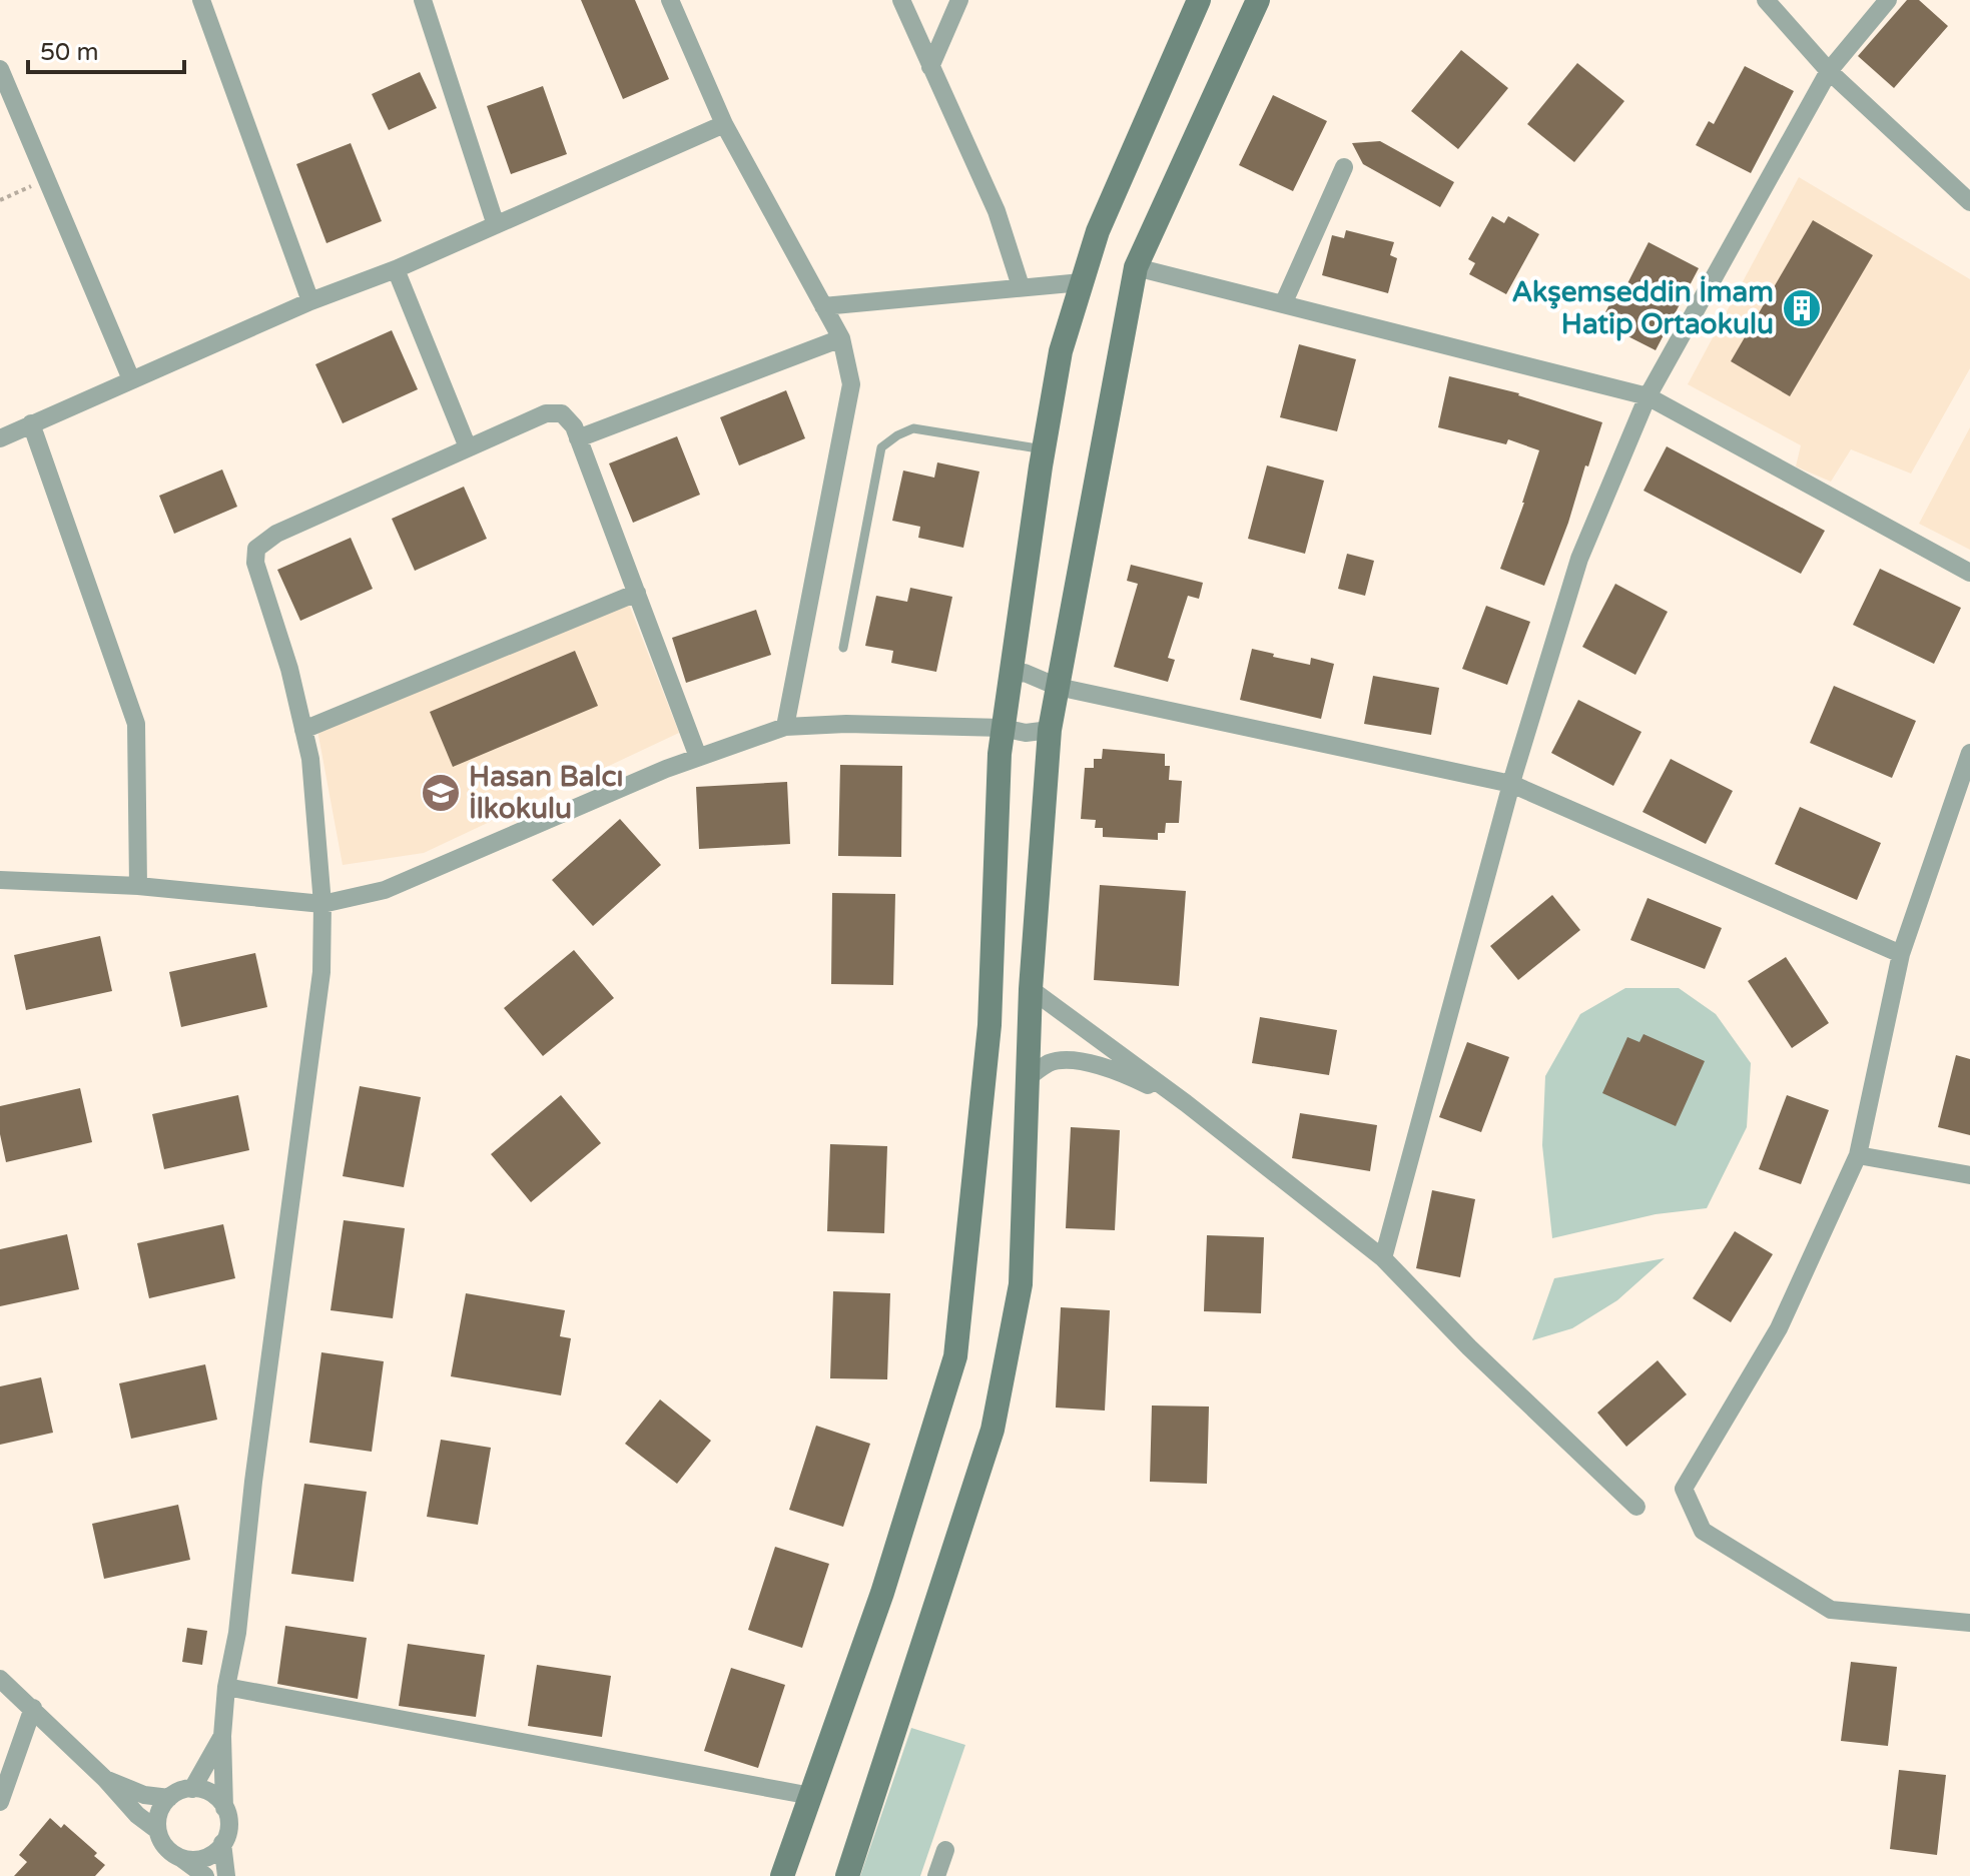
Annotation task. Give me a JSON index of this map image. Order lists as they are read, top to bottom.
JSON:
{
  "places": {
    "building": ["Akşemseddin İmam Hatip Ortaokulu"],
    "school or university": ["Hasan Balcı İlkokulu"]
  },
  "scale_bar": "50 m"
}
